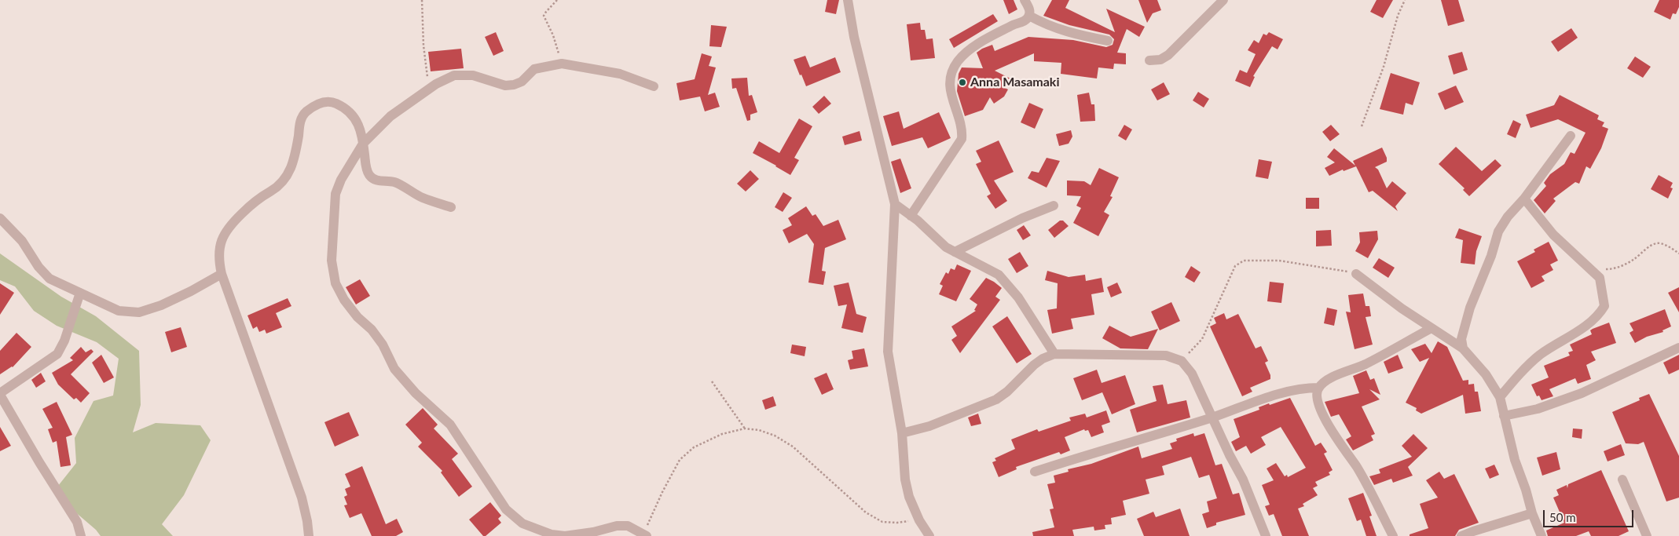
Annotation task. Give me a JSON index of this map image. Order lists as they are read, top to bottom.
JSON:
{
  "places": ["Anna Masamaki"],
  "scale_bar": "50 m"
}
